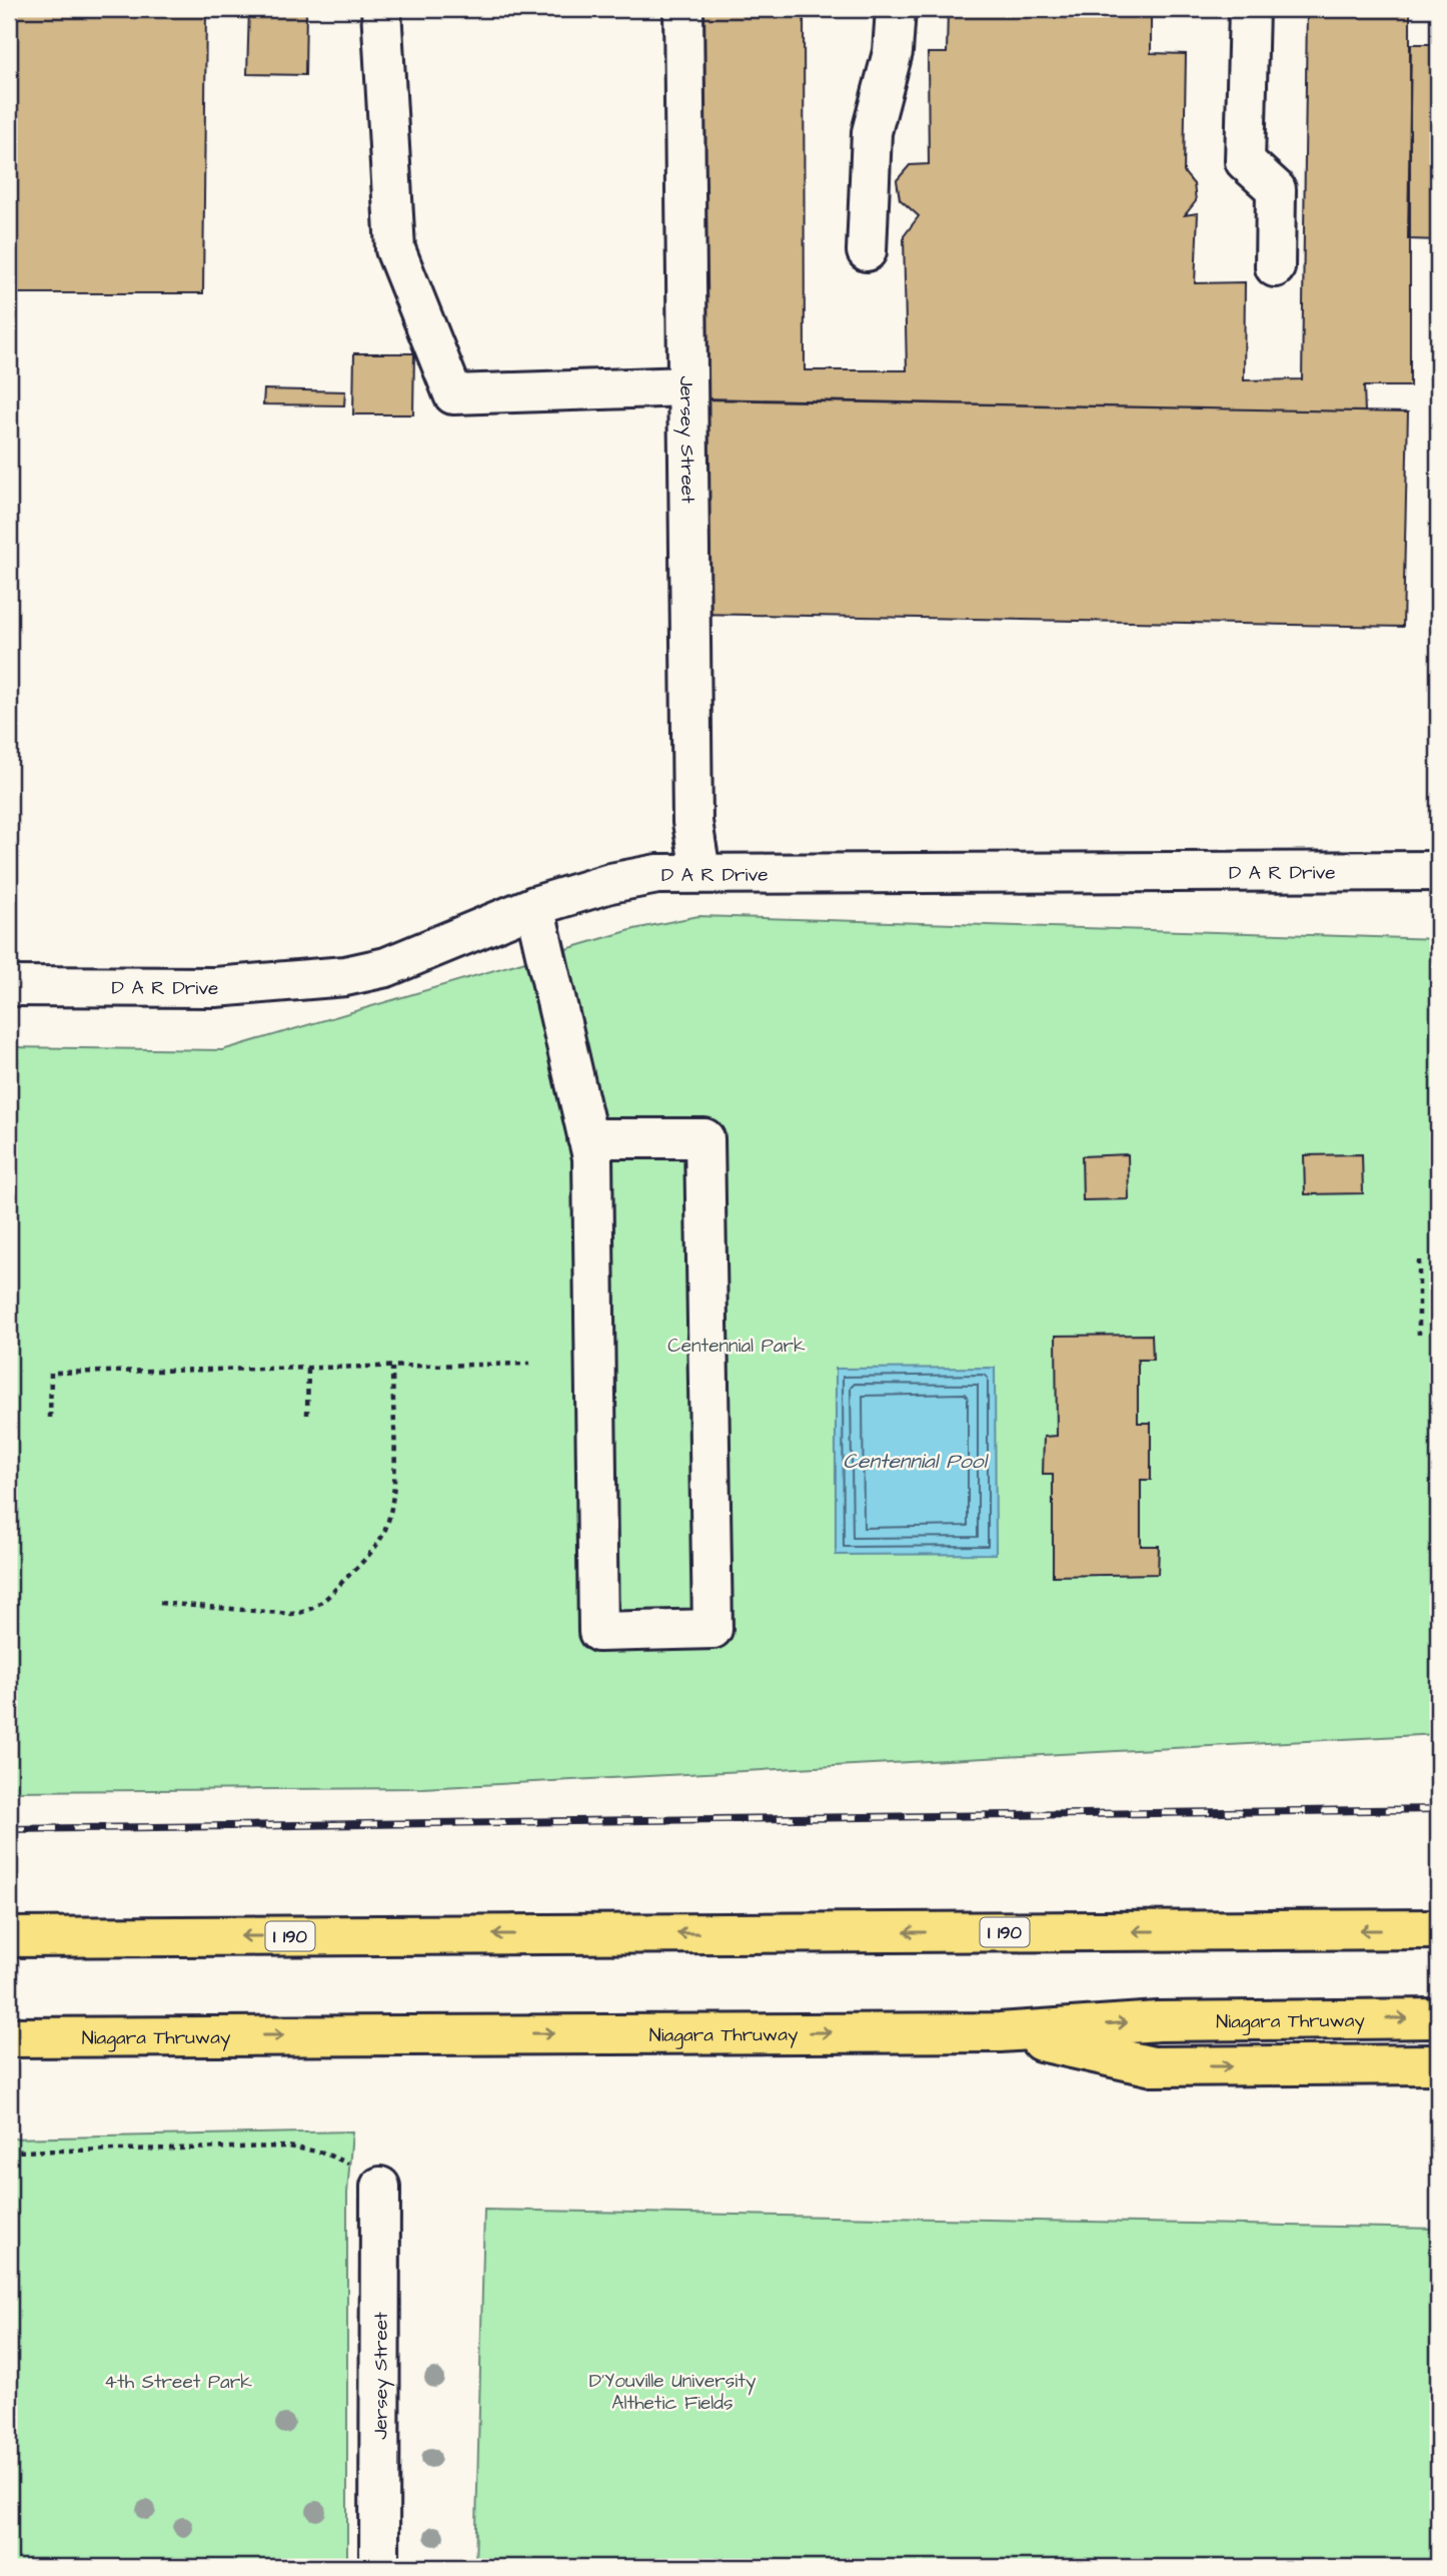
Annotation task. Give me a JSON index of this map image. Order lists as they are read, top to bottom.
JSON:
{
  "streets": {
    "highway": ["I 190", "Niagara Thruway"],
    "street": ["Jersey Street", "D A R Drive"]
  },
  "crossings": [
    ["Jersey Street", "D A R Drive"]
  ],
  "water": ["Centennial Pool"],
  "parks": ["Centennial Park", "D'Youville University Althetic Fields", "4th Street Park"]
}
